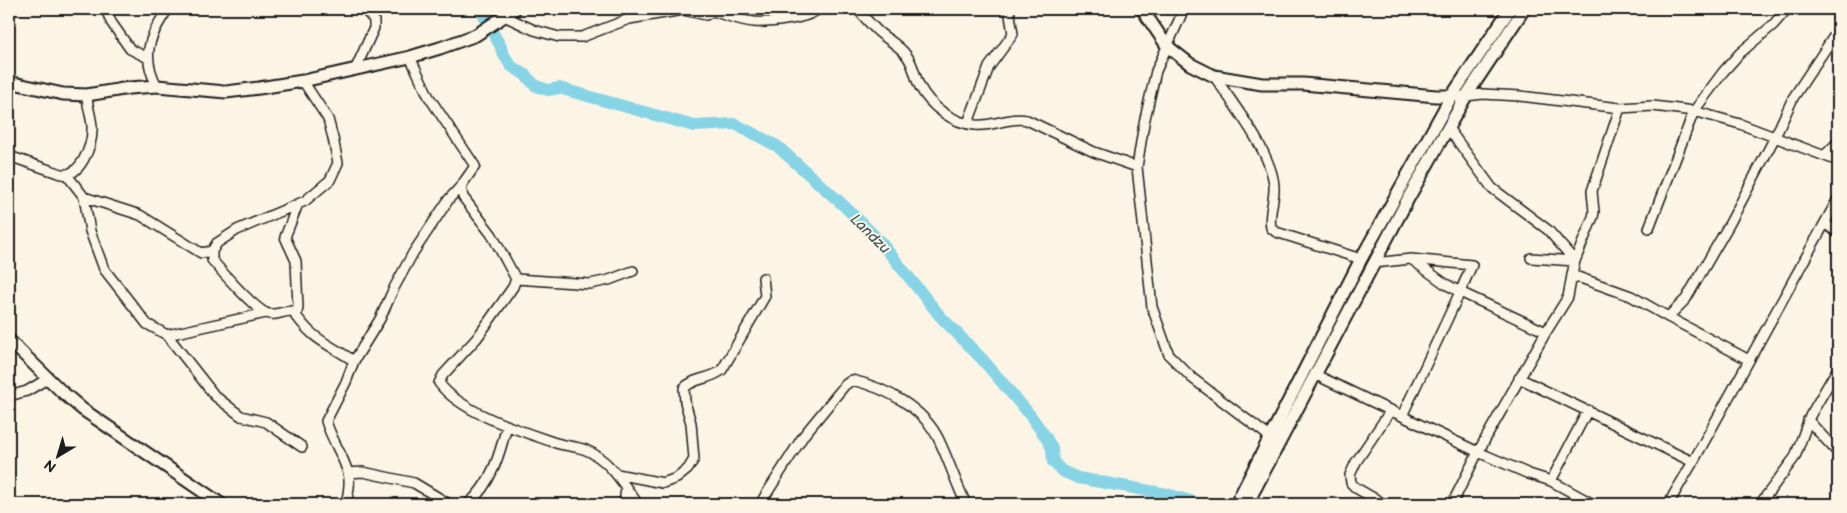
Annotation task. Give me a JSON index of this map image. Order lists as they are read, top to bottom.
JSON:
{
  "water": ["Landzu"],
  "north": "bottom left"
}
